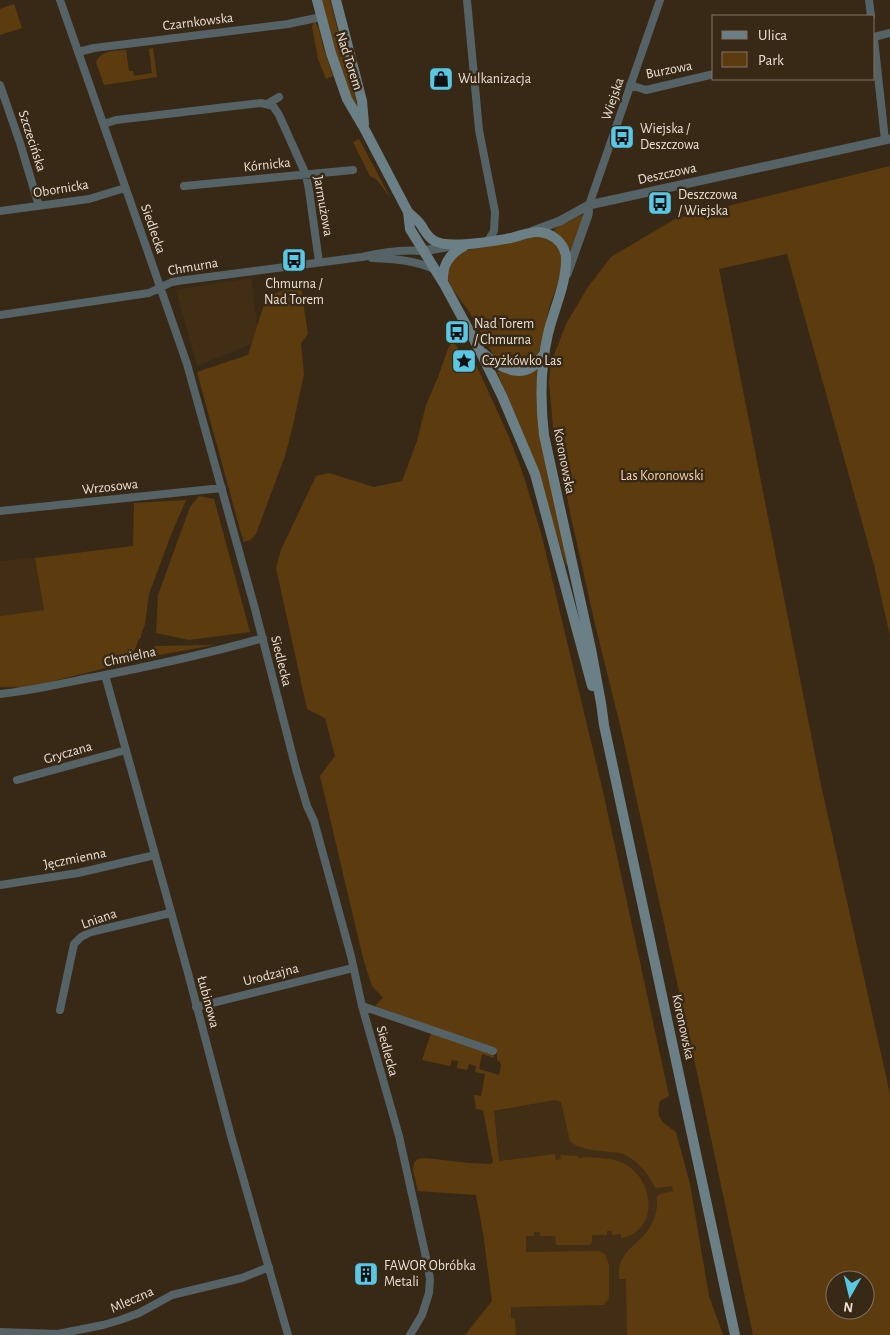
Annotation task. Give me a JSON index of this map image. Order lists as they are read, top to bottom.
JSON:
{
  "streets": {
    "main road": ["Nad Torem", "Deszczowa", "Koronowska"],
    "street": [
      "Czarnkowska",
      "Burzowa",
      "Wiejska",
      "Szczecińska",
      "Kórnicka",
      "Obornicka",
      "Jarmużowa",
      "Siedlecka",
      "Chmurna",
      "Wrzosowa",
      "Chmielna",
      "Gryczana",
      "Jęczmienna",
      "Lniana",
      "Urodzajna",
      "Łubinowa",
      "Mleczna"
    ]
  },
  "crossings": [
    ["Czarnkowska", "Nad Torem"],
    ["Czarnkowska", "Siedlecka"],
    ["Nad Torem", "Deszczowa"],
    ["Nad Torem", "Chmurna"],
    ["Nad Torem", "Koronowska"],
    ["Burzowa", "Wiejska"],
    ["Wiejska", "Deszczowa"],
    ["Wiejska", "Koronowska"],
    ["Szczecińska", "Obornicka"],
    ["Kórnicka", "Jarmużowa"],
    ["Deszczowa", "Chmurna"],
    ["Deszczowa", "Koronowska"],
    ["Obornicka", "Siedlecka"],
    ["Jarmużowa", "Chmurna"],
    ["Siedlecka", "Chmurna"],
    ["Siedlecka", "Wrzosowa"],
    ["Siedlecka", "Chmielna"],
    ["Siedlecka", "Urodzajna"],
    ["Chmurna", "Koronowska"],
    ["Chmielna", "Łubinowa"],
    ["Gryczana", "Łubinowa"],
    ["Jęczmienna", "Łubinowa"],
    ["Lniana", "Łubinowa"],
    ["Urodzajna", "Łubinowa"],
    ["Łubinowa", "Mleczna"]
  ],
  "parks": ["Las Koronowski"],
  "places": {
    "shop": ["Wulkanizacja"],
    "bus stop": [
      "Wiejska / Deszczowa",
      "Deszczowa / Wiejska",
      "Chmurna / Nad Torem",
      "Nad Torem / Chmurna"
    ],
    "place": ["Czyżkówko Las"],
    "building": ["FAWOR Obróbka Metali"]
  },
  "legend": ["Ulica", "Park"],
  "north": "bottom"
}
